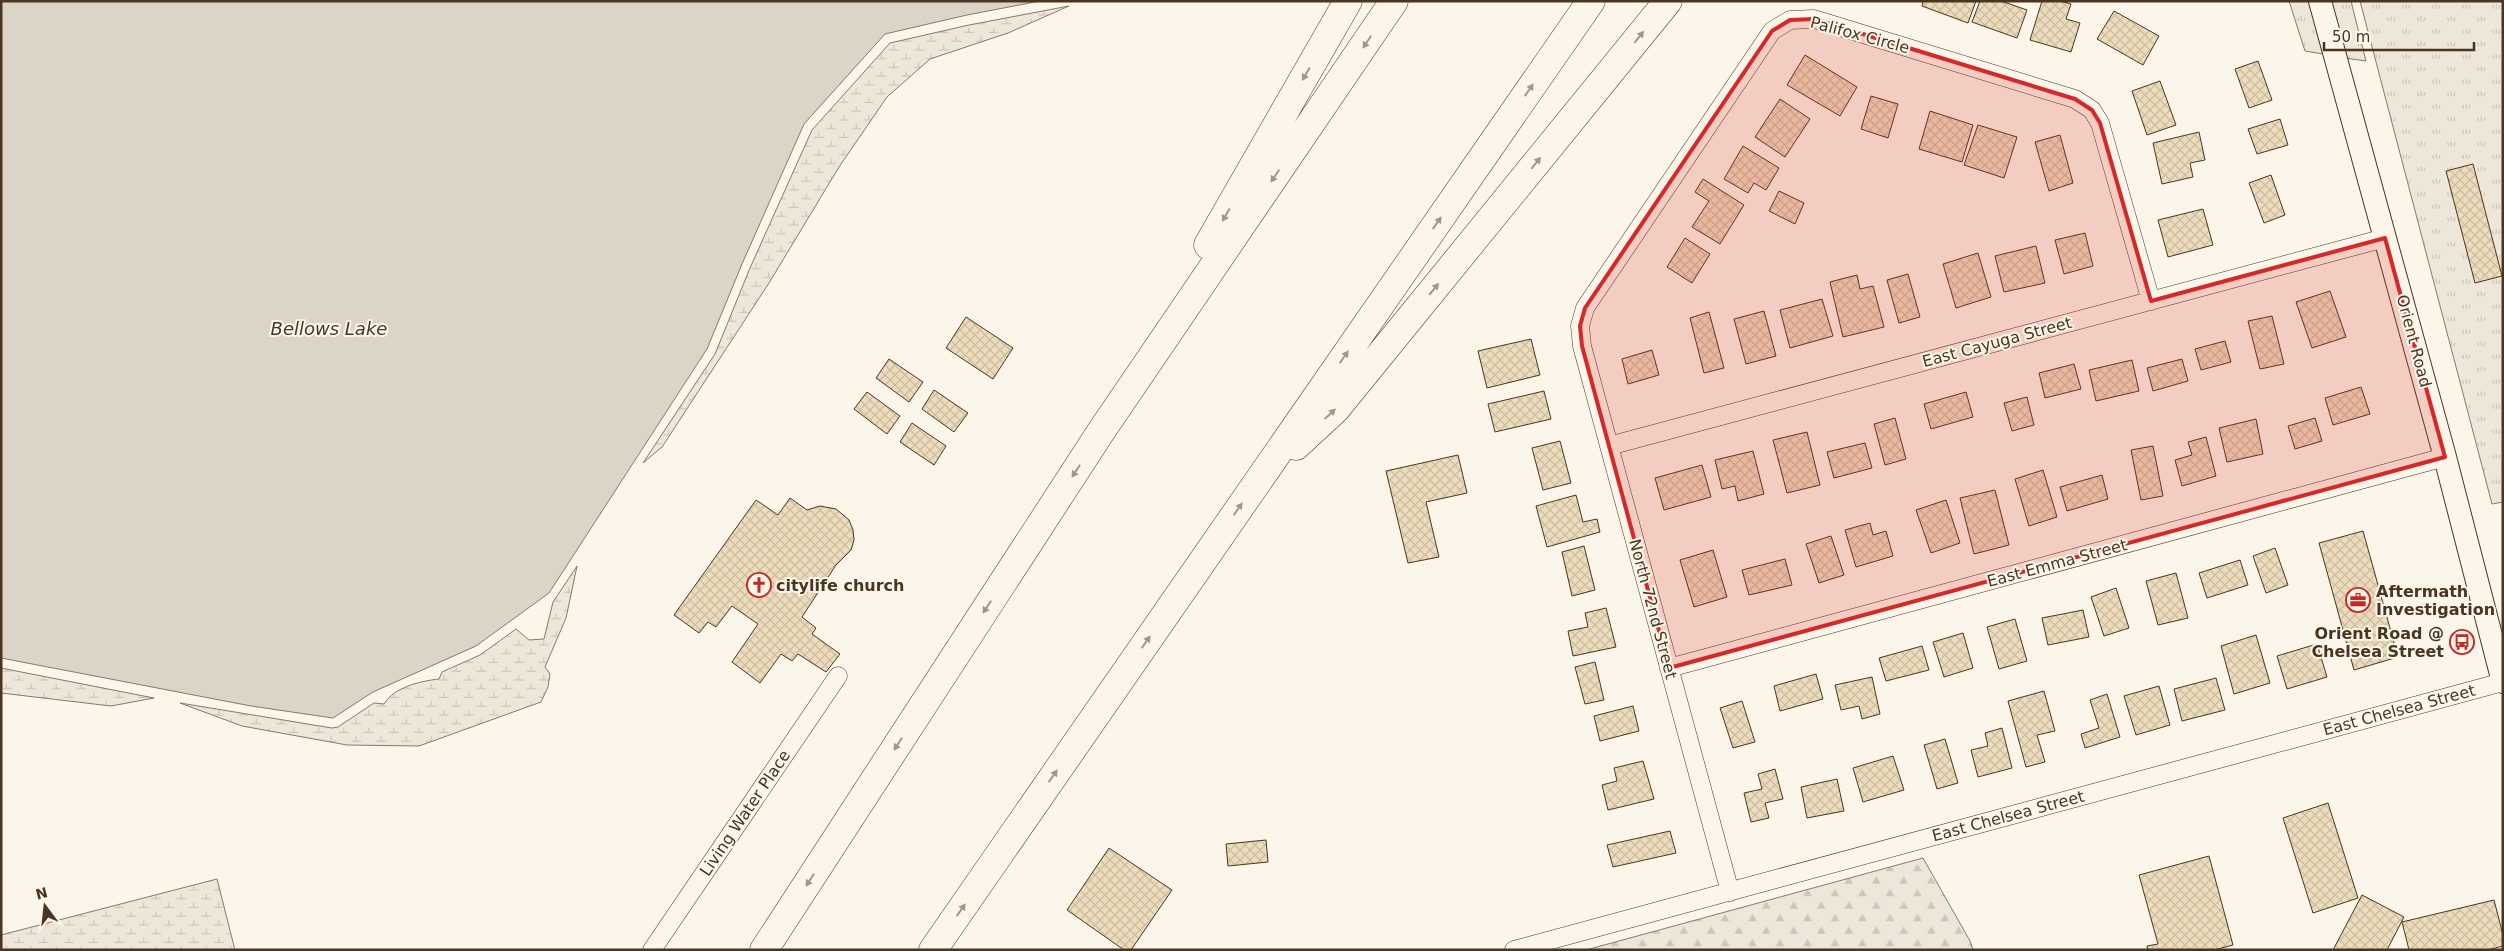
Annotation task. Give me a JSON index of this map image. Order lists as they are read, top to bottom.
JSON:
{
  "streets": {
    "street": [
      "Palifox Circle",
      "Orient Road",
      "East Cayuga Street",
      "East Emma Street",
      "North 72nd Street",
      "East Chelsea Street",
      "Living Water Place"
    ]
  },
  "crossings": [
    ["Palifox Circle", "East Cayuga Street"],
    ["Palifox Circle", "North 72nd Street"],
    ["Orient Road", "East Cayuga Street"],
    ["Orient Road", "East Emma Street"],
    ["Orient Road", "East Chelsea Street"],
    ["East Cayuga Street", "North 72nd Street"],
    ["East Emma Street", "North 72nd Street"],
    ["North 72nd Street", "East Chelsea Street"]
  ],
  "water": ["Bellows Lake"],
  "places": {
    "church": ["citylife church"],
    "office": ["Aftermath Investigation"],
    "bus stop": ["Orient Road @ Chelsea Street"]
  },
  "scale_bar": "50 m",
  "north": "top"
}
